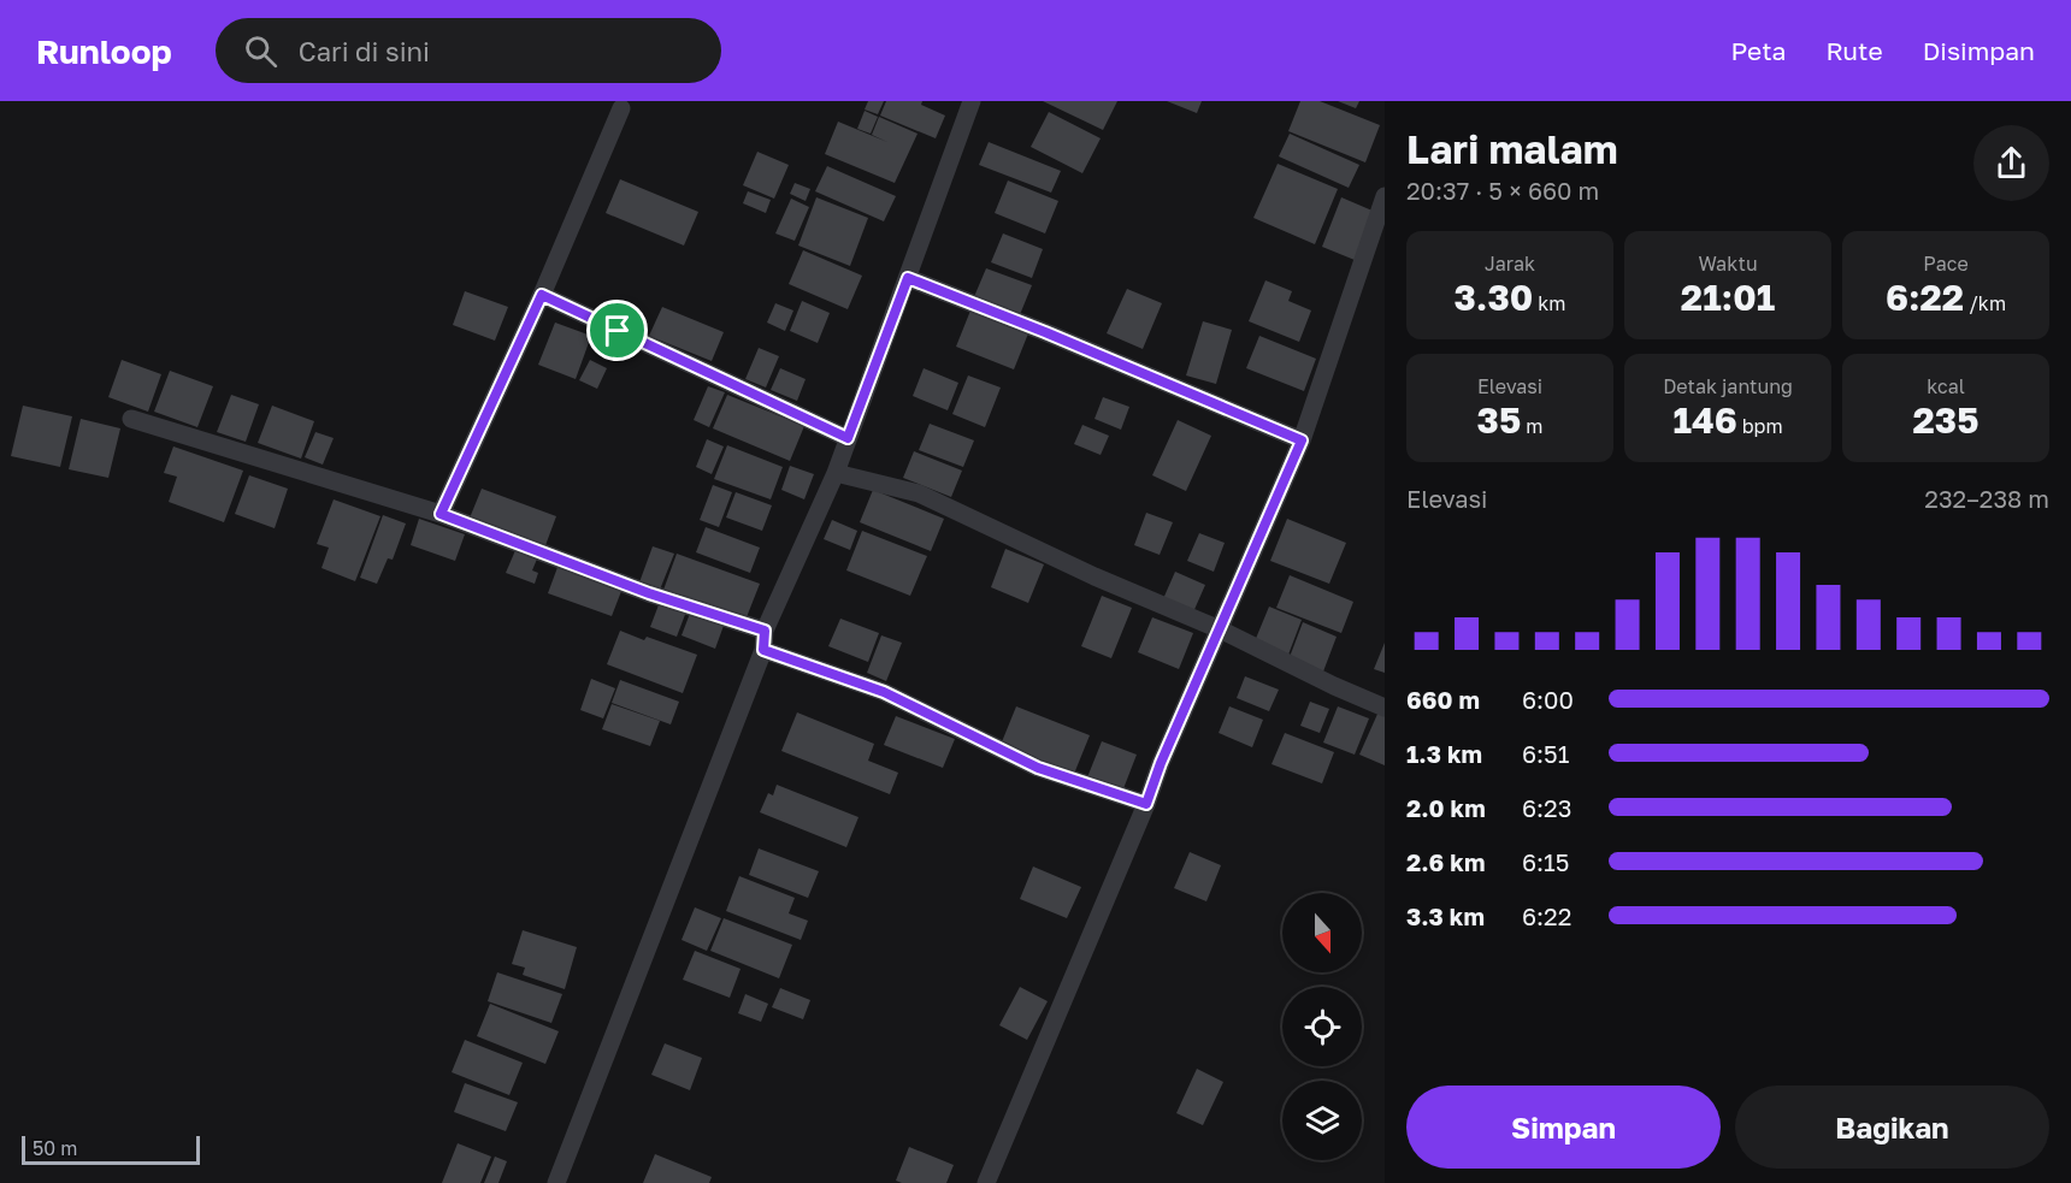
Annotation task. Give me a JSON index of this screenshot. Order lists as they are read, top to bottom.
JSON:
{
  "scale_bar": "50 m",
  "north": "bottom",
  "page": {
    "header": "Runloop",
    "search": "Cari di sini",
    "nav": ["Peta", "Rute", "Disimpan"],
    "heading": ["Lari malam", "20:37 · 5 × 660 m"],
    "stats": [
      ["Jarak", "3.30 km"],
      ["Waktu", "21:01"],
      ["Pace", "6:22 /km"],
      ["Elevasi", "35 m"],
      ["Detak jantung", "146 bpm"],
      ["kcal", "235"]
    ],
    "chart": ["Elevasi", "232–238 m"],
    "list": [
      {
        "name": "660 m",
        "note": "6:00"
      },
      {
        "name": "1.3 km",
        "note": "6:51"
      },
      {
        "name": "2.0 km",
        "note": "6:23"
      },
      {
        "name": "2.6 km",
        "note": "6:15"
      },
      {
        "name": "3.3 km",
        "note": "6:22"
      }
    ],
    "buttons": ["Simpan", "Bagikan"],
    "scale": "50 m"
  }
}
